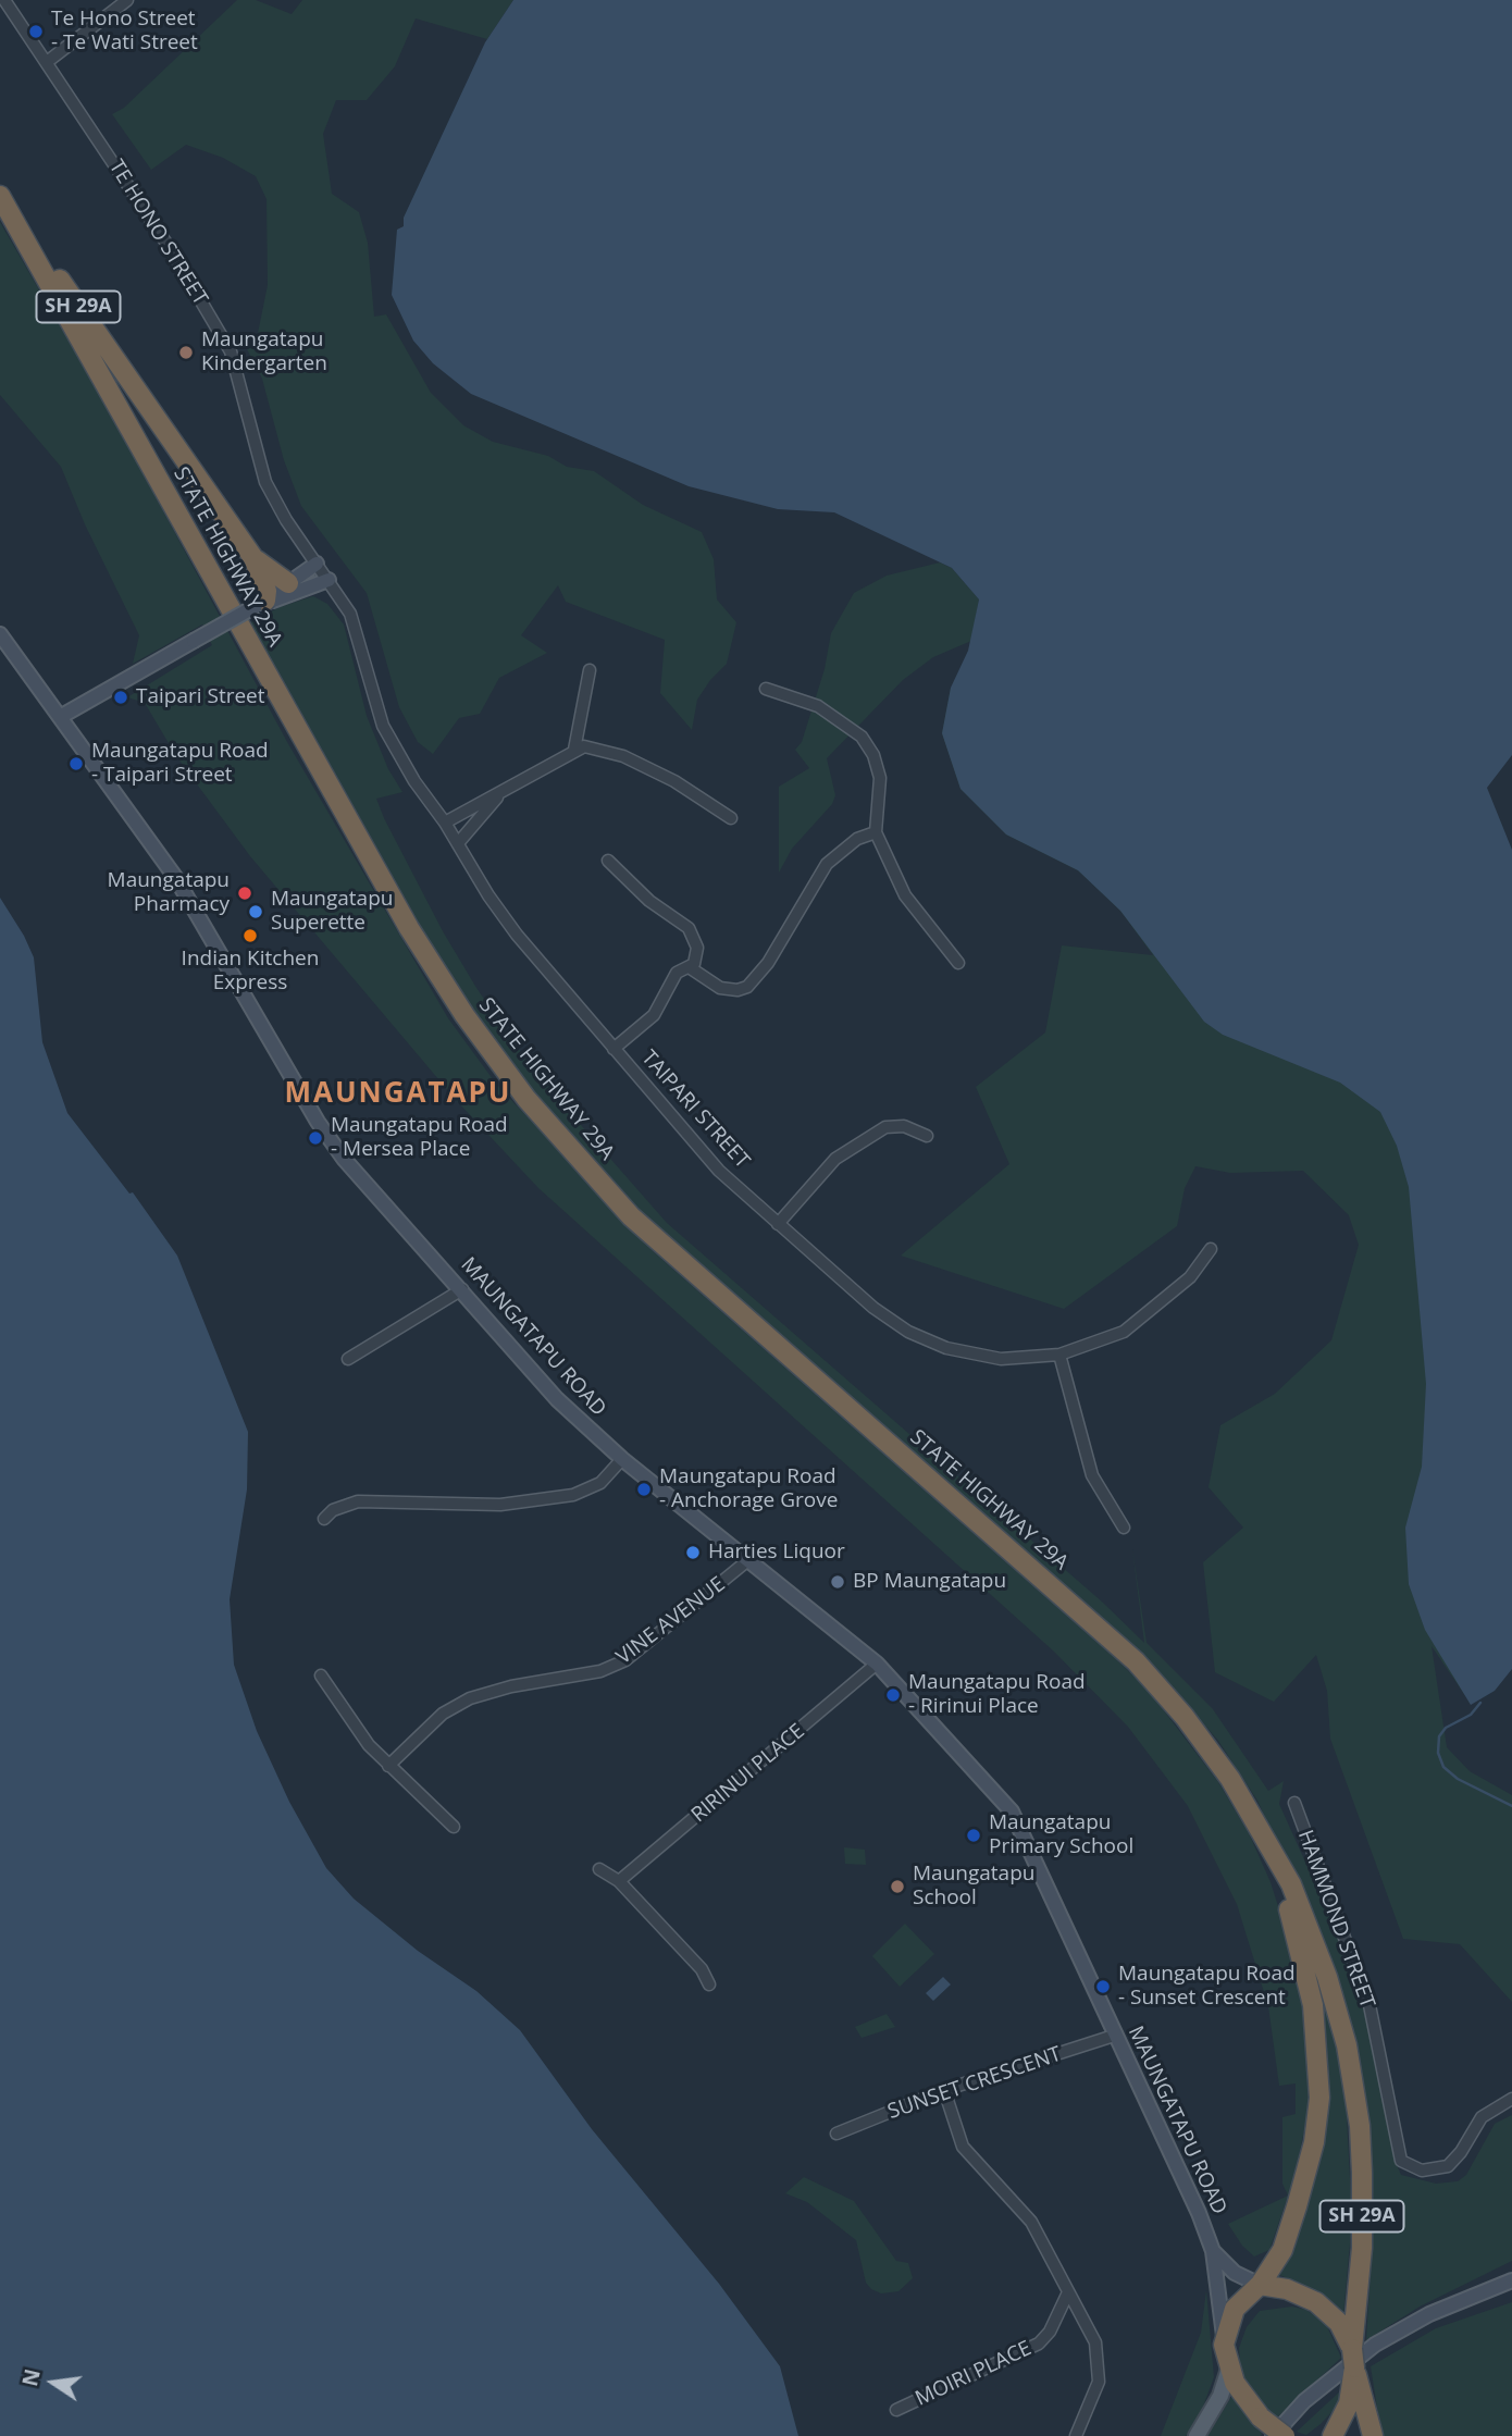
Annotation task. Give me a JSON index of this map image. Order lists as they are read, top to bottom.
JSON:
{
  "streets": {
    "highway": ["SH 29A", "STATE HIGHWAY 29A"],
    "street": [
      "TE HONO STREET",
      "TAIPARI STREET",
      "MAUNGATAPU ROAD",
      "VINE AVENUE",
      "RIRINUI PLACE",
      "HAMMOND STREET",
      "SUNSET CRESCENT",
      "MOIRI PLACE"
    ]
  },
  "crossings": [
    ["TE HONO STREET", "TAIPARI STREET"],
    ["SH 29A", "STATE HIGHWAY 29A"],
    ["SH 29A", "MAUNGATAPU ROAD"],
    ["STATE HIGHWAY 29A", "MAUNGATAPU ROAD"],
    ["MAUNGATAPU ROAD", "VINE AVENUE"],
    ["MAUNGATAPU ROAD", "RIRINUI PLACE"],
    ["MAUNGATAPU ROAD", "SUNSET CRESCENT"]
  ],
  "districts": ["MAUNGATAPU"],
  "places": [
    "Te Hono Street - Te Wati Street",
    "Maungatapu Kindergarten",
    "Taipari Street",
    "Maungatapu Road - Taipari Street",
    "Maungatapu Pharmacy",
    "Maungatapu Superette",
    "Indian Kitchen Express",
    "Maungatapu Road - Mersea Place",
    "Maungatapu Road - Anchorage Grove",
    "Harties Liquor",
    "BP Maungatapu",
    "Maungatapu Road - Ririnui Place",
    "Maungatapu Primary School",
    "Maungatapu School",
    "Maungatapu Road - Sunset Crescent"
  ],
  "north": "left"
}
